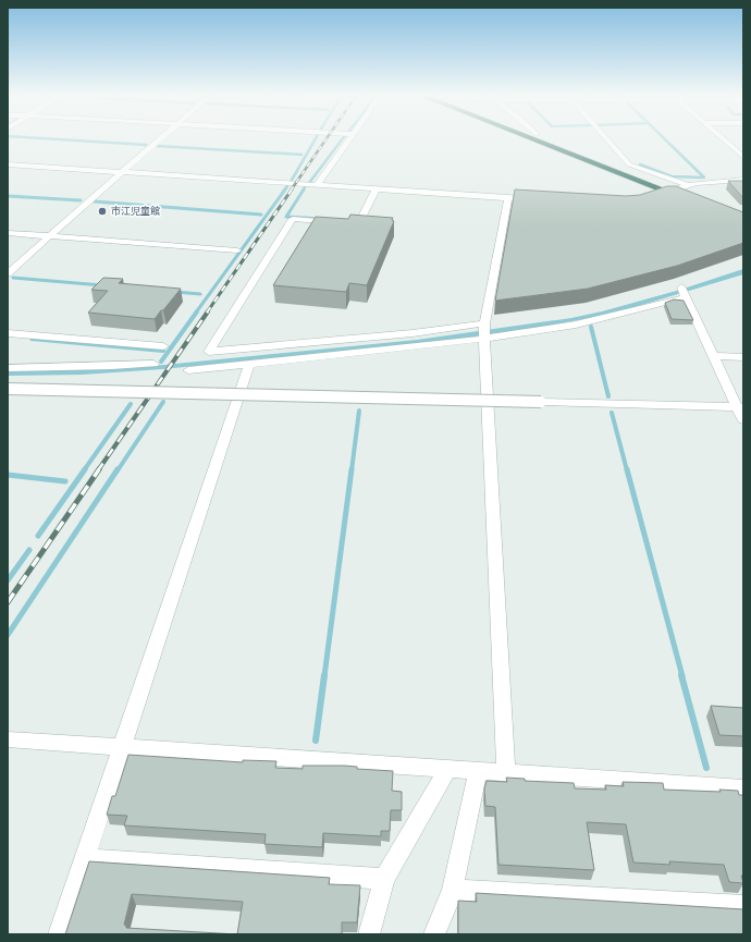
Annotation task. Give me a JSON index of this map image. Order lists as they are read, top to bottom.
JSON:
{
  "places": ["市江児童館"]
}
